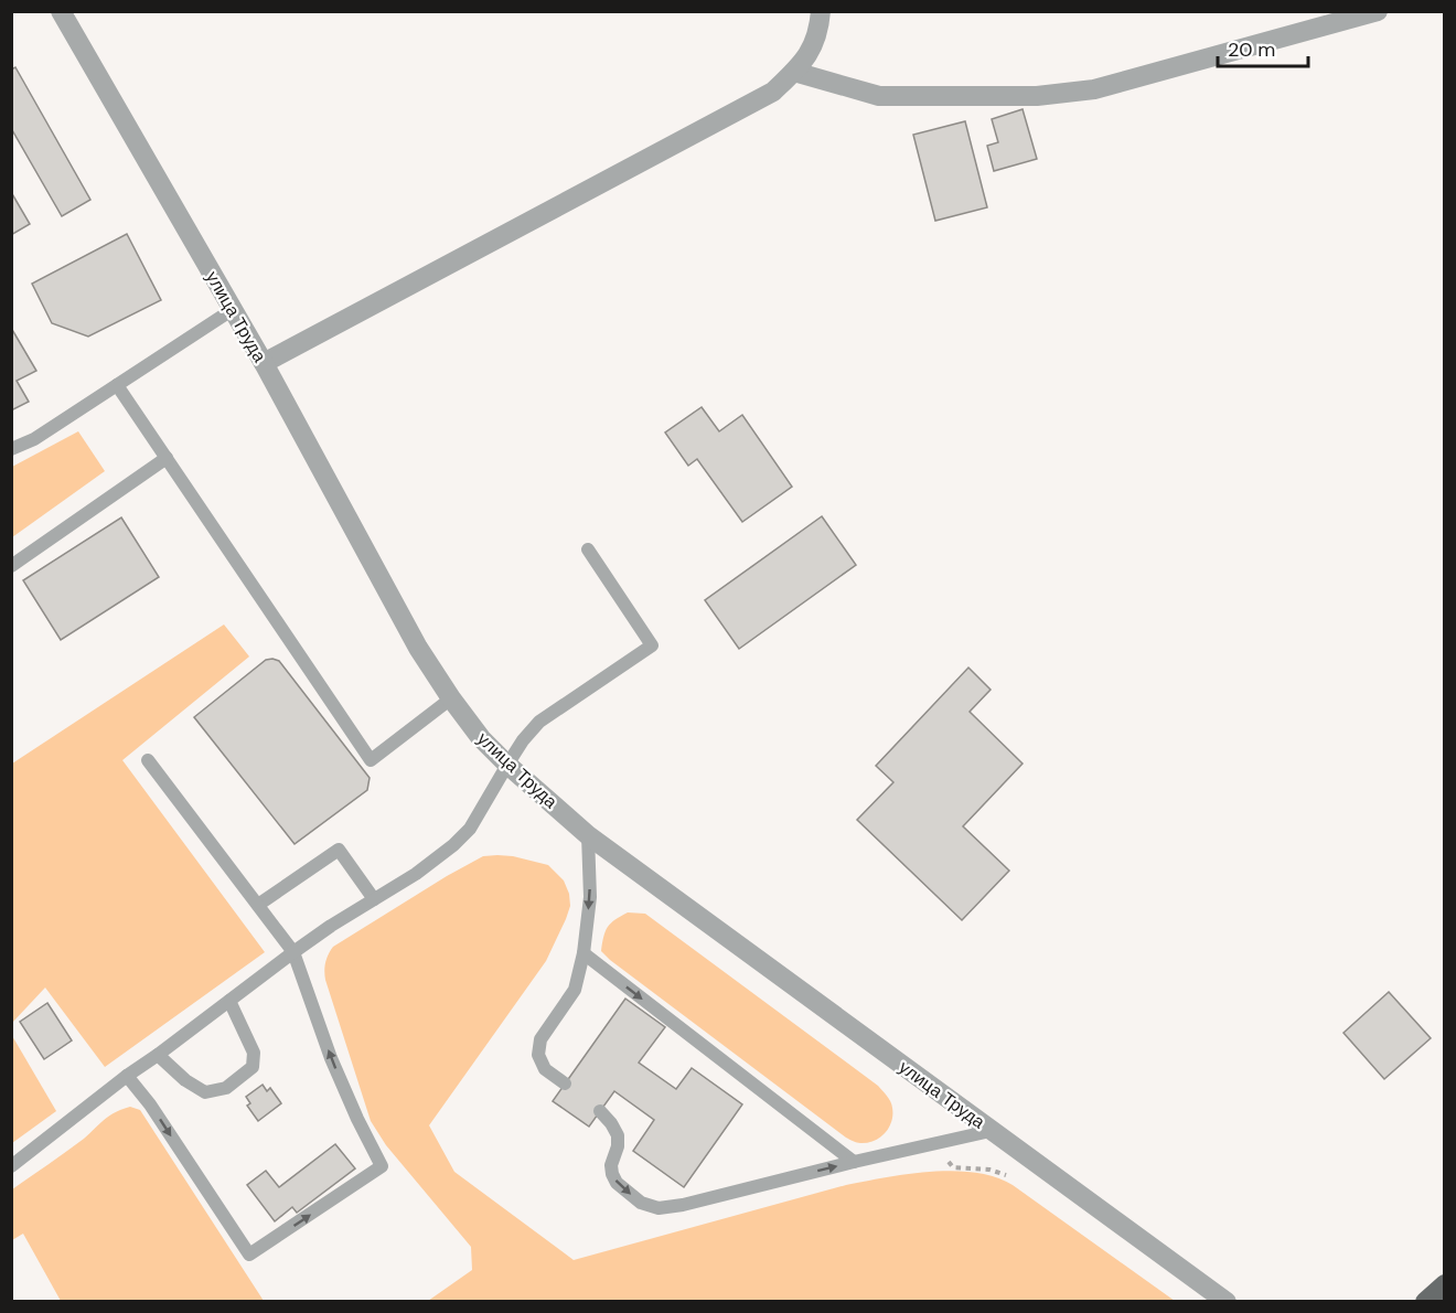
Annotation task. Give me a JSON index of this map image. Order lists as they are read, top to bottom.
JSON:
{
  "streets": {
    "street": ["улица Труда"]
  },
  "scale_bar": "20 m"
}
